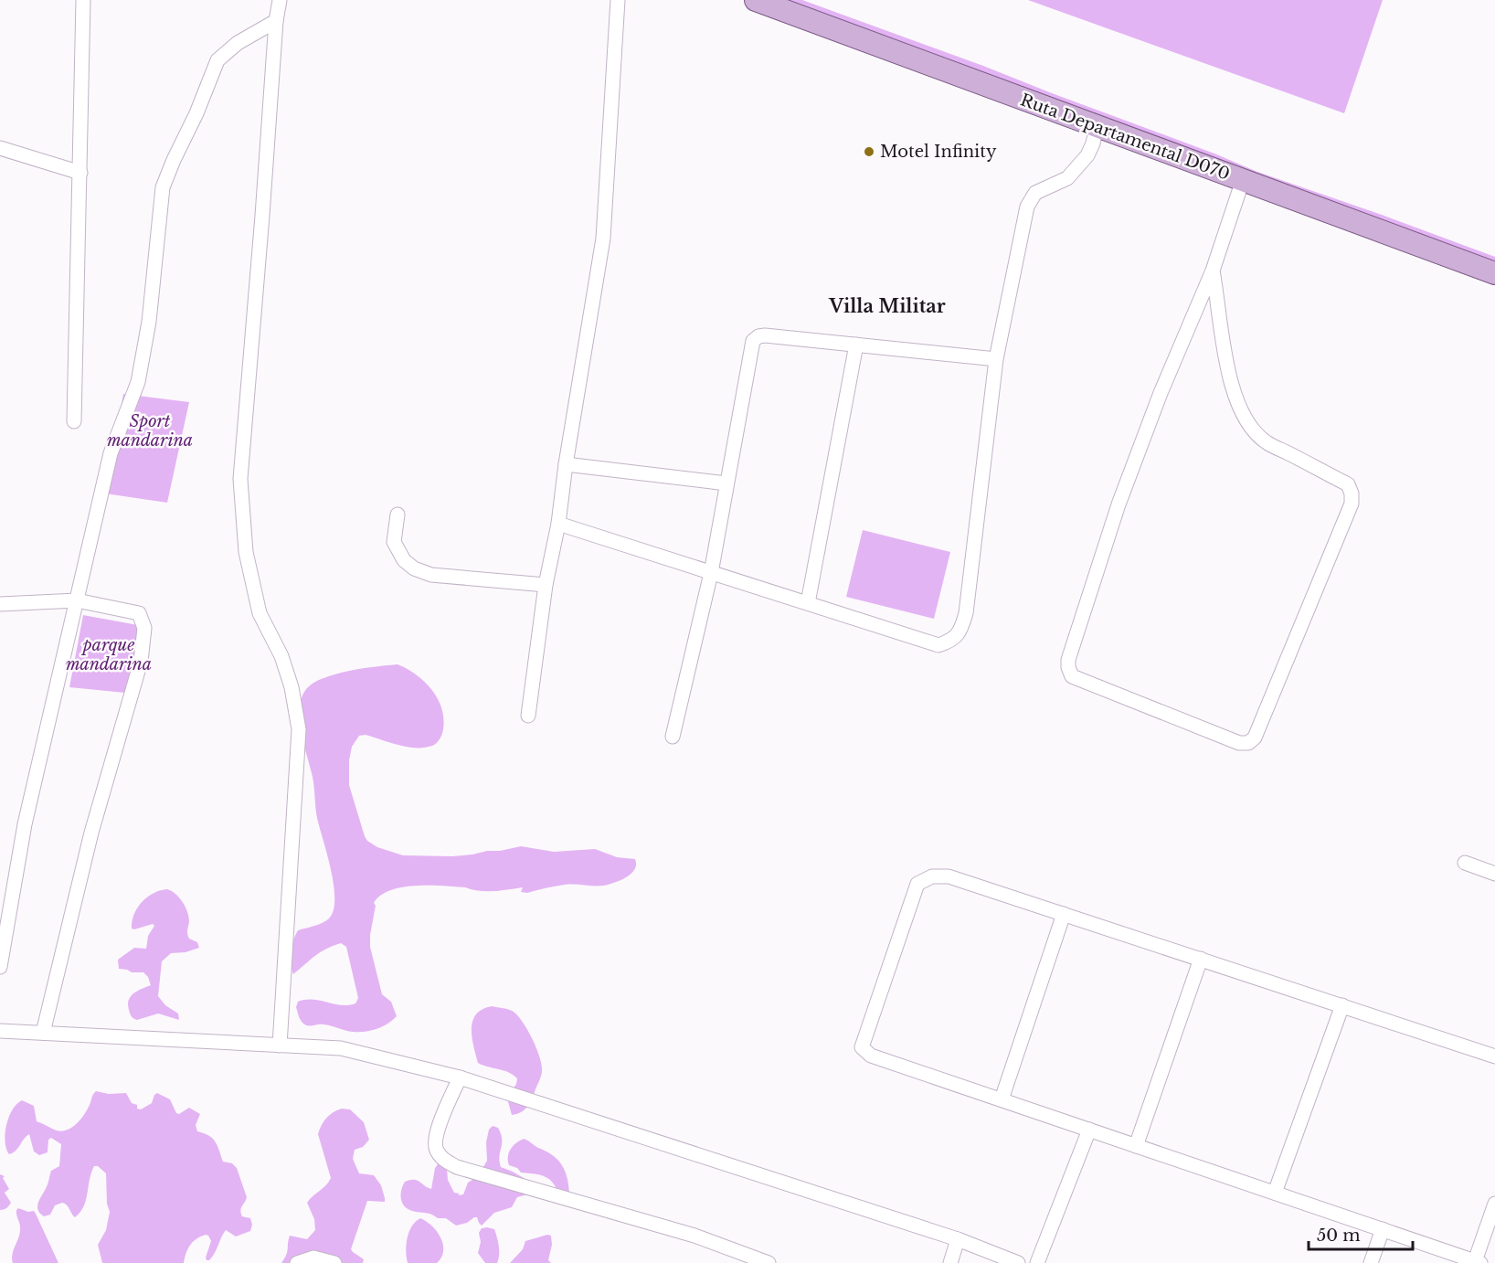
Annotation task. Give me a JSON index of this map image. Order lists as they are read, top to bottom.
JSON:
{
  "streets": {
    "main road": ["Ruta Departamental D070"]
  },
  "districts": ["Villa Militar"],
  "parks": ["Sport mandarina", "parque mandarina"],
  "places": ["Motel Infinity"],
  "scale_bar": "50 m"
}
